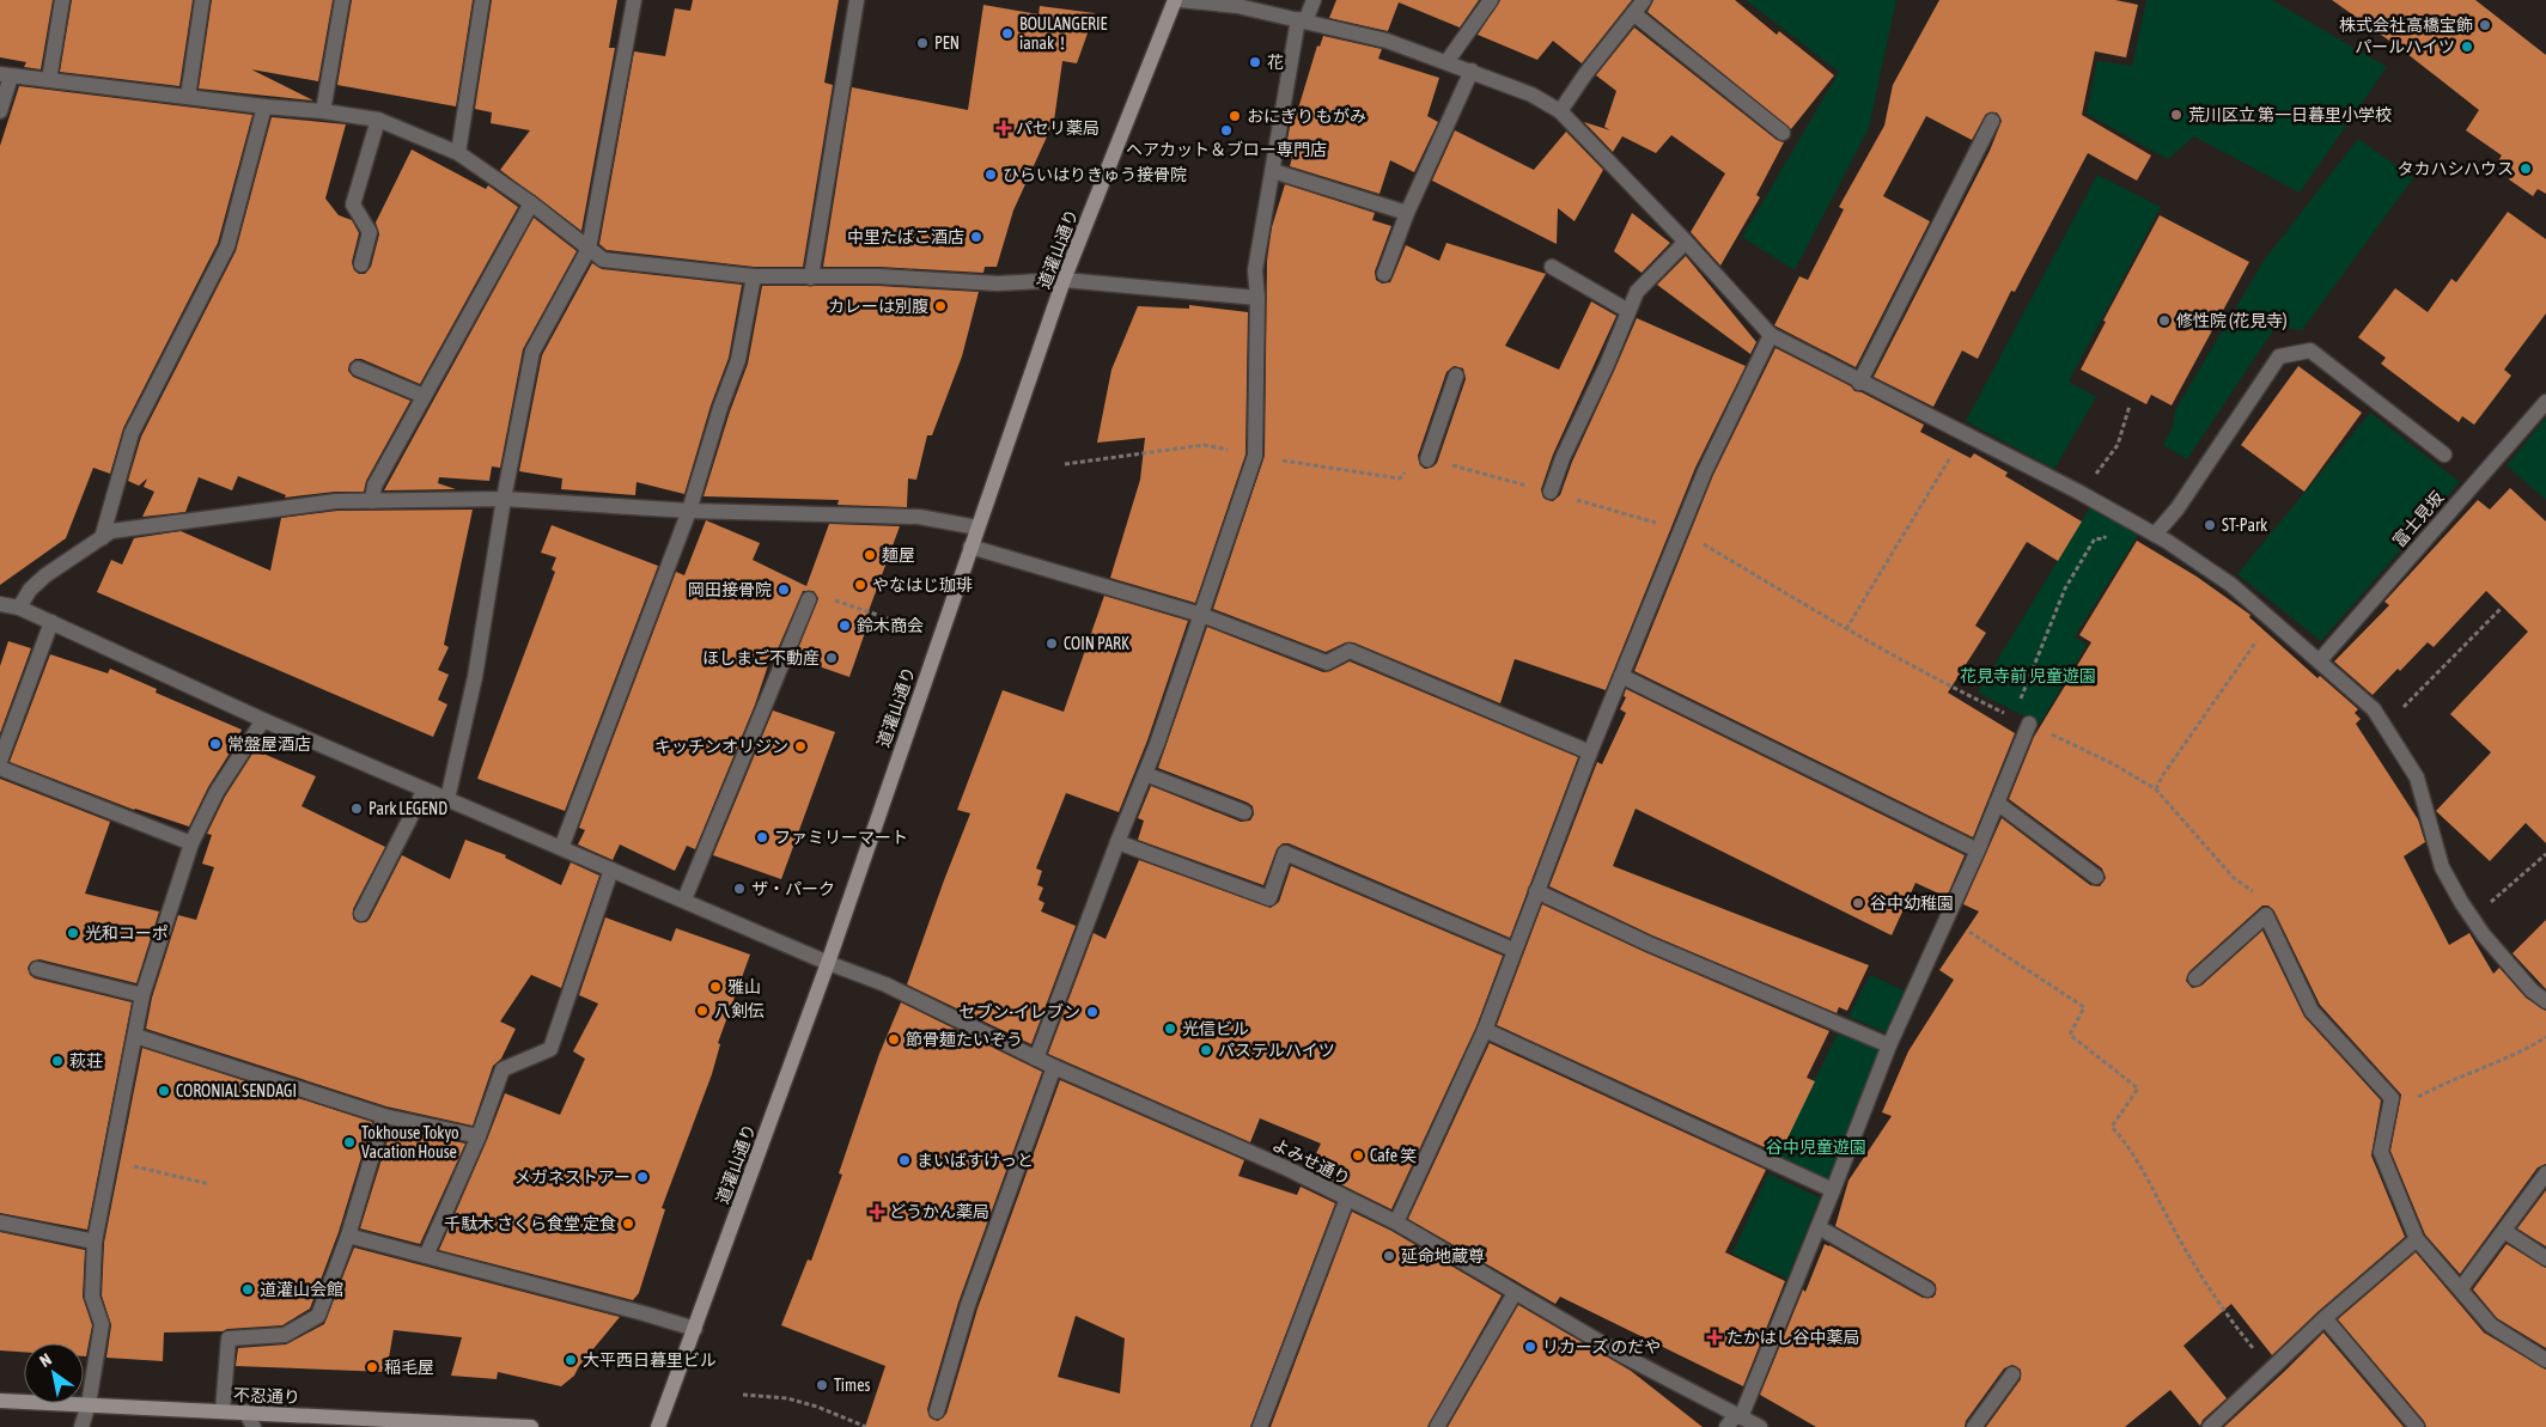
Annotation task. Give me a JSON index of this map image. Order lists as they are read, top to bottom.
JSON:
{
  "streets": {
    "main road": ["道灌山通り", "不忍通り"],
    "street": ["富士見坂", "よみせ通り"]
  },
  "crossings": [
    ["道灌山通り", "よみせ通り"]
  ],
  "parks": ["花見寺前 児童遊園", "谷中児童遊園"],
  "places": {
    "other": [
      "株式会社高橋宝飾",
      "BOULANGERIE ianak！",
      "PEN",
      "パールハイツ",
      "花",
      "荒川区立 第一日暮里小学校",
      "おにぎり もがみ",
      "ヘアカット＆ブロー専門店",
      "タカハシハウス",
      "ひらいはりきゅう接骨院",
      "中里たばこ酒店",
      "カレーは別腹",
      "修性院 (花見寺)",
      "ST-Park",
      "麺屋",
      "やなはじ珈琲",
      "岡田接骨院",
      "鈴木商会",
      "COIN PARK",
      "ほしまご不動産",
      "常盤屋酒店",
      "キッチンオリジン",
      "Park LEGEND",
      "ファミリーマート",
      "ザ・パーク",
      "谷中幼稚園",
      "光和コーポ",
      "雅山",
      "八剣伝",
      "セブン-イレブン",
      "光信ビル",
      "節骨麺たいぞう",
      "パステルハイツ",
      "萩荘",
      "CORONIAL SENDAGI",
      "Tokhouse Tokyo Vacation House",
      "Cafe 笑",
      "まいばすけっと",
      "メガネストアー",
      "千駄木 さくら食堂 定食",
      "延命地蔵尊",
      "道灌山会館",
      "リカーズ のだや",
      "大平西日暮里ビル",
      "稲毛屋",
      "Times"
    ],
    "health": ["パセリ薬局", "どうかん薬局", "たかはし谷中薬局"]
  },
  "north": "top left"
}
